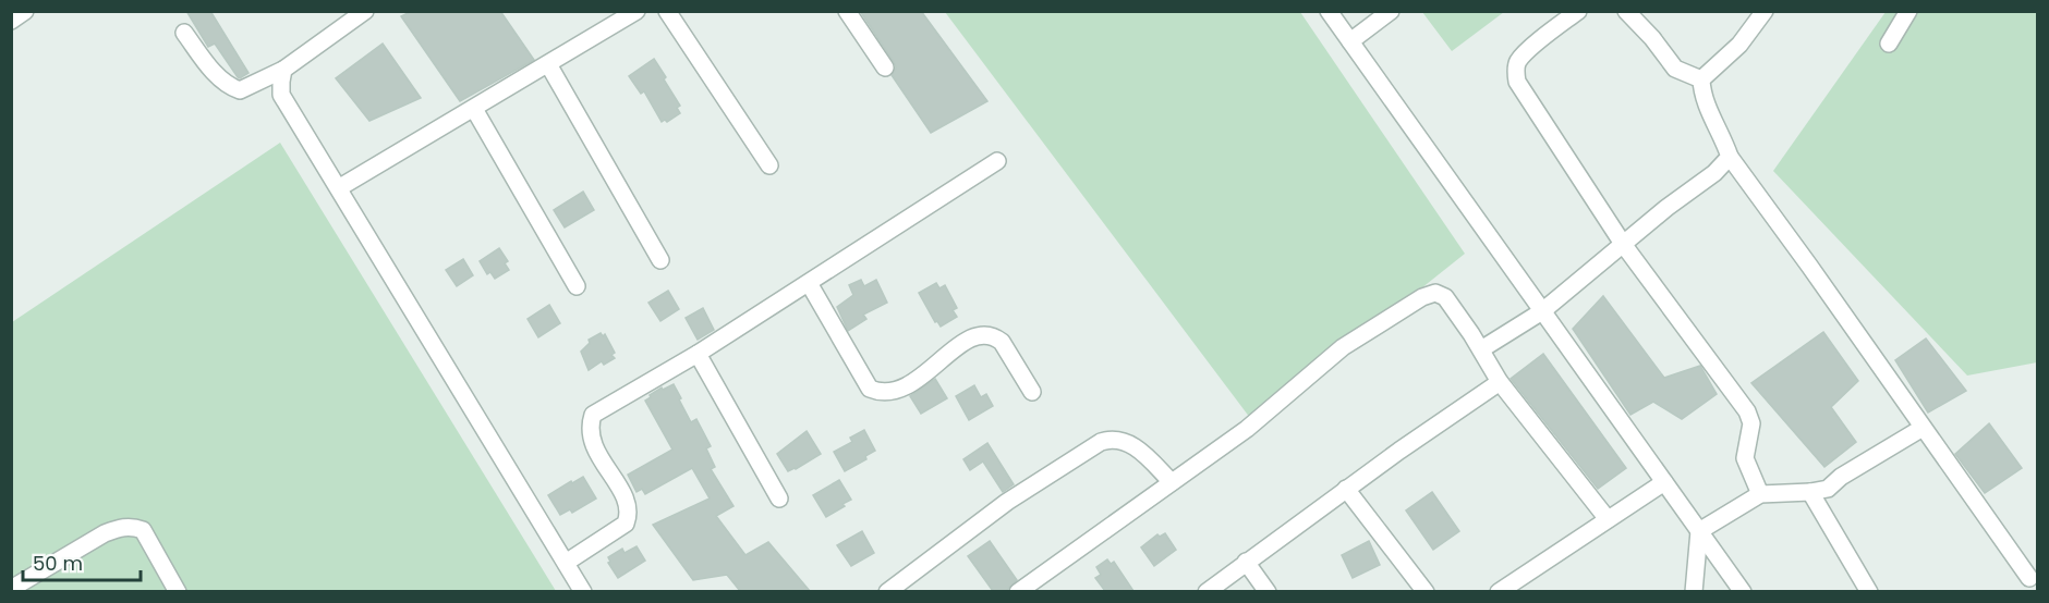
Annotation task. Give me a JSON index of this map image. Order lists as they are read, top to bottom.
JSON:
{
  "scale_bar": "50 m"
}
